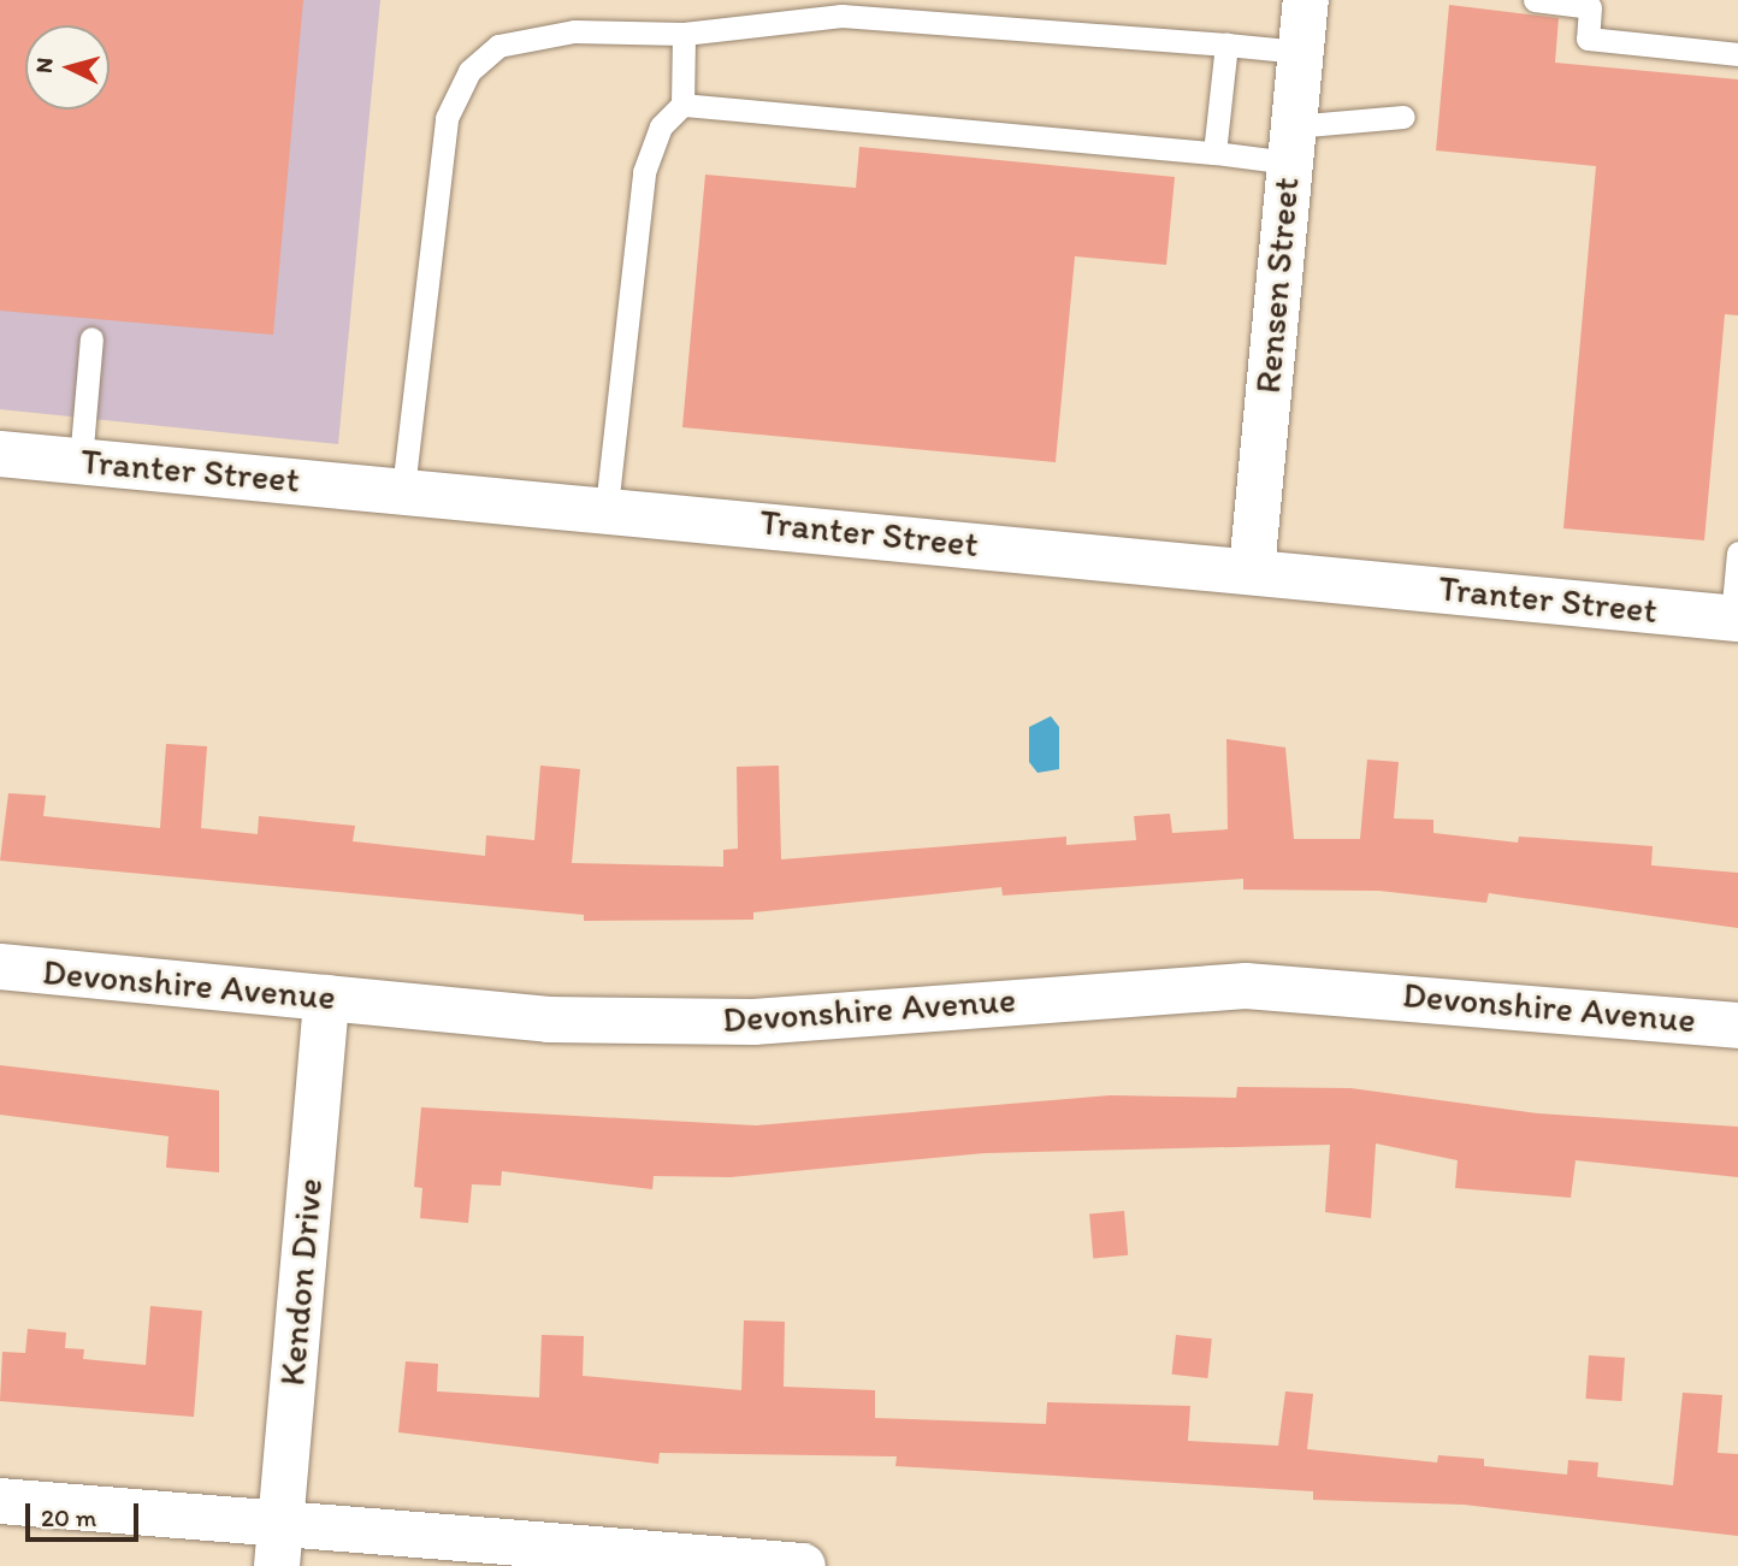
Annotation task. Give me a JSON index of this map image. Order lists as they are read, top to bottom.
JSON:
{
  "streets": {
    "street": [
      "Rensen Street",
      "Tranter Street",
      "Devonshire Avenue",
      "Kendon Drive"
    ]
  },
  "crossings": [
    ["Rensen Street", "Tranter Street"],
    ["Devonshire Avenue", "Kendon Drive"]
  ],
  "scale_bar": "20 m",
  "north": "left"
}
